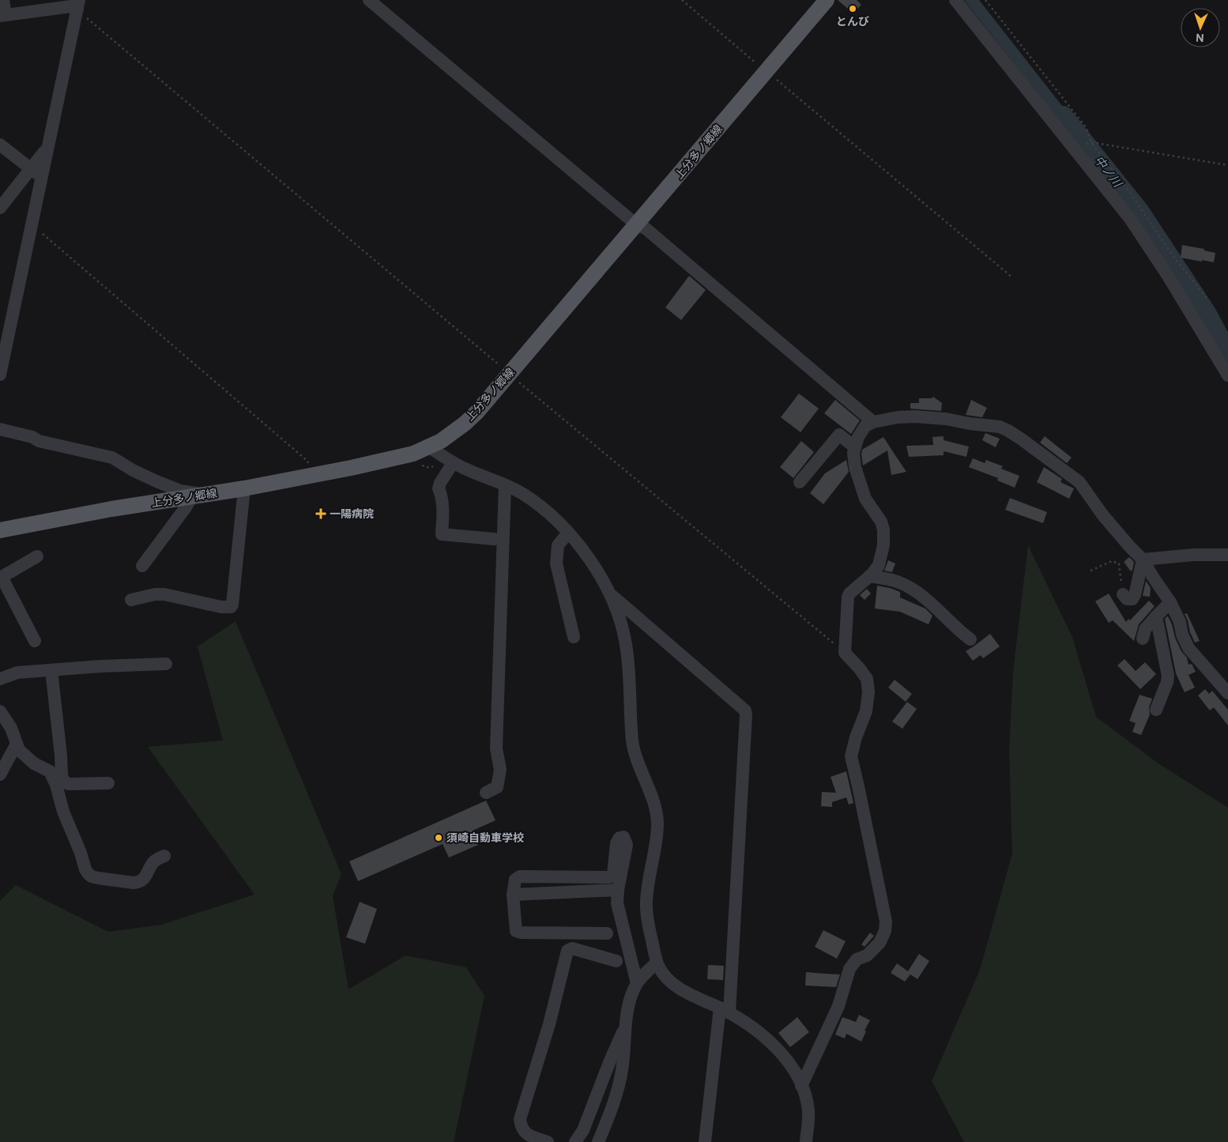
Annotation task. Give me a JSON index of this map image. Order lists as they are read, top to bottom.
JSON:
{
  "streets": {
    "main road": ["上分多ノ郷線"]
  },
  "water": ["中ノ川"],
  "places": {
    "other": ["とんび", "須崎自動車学校"],
    "health": ["一陽病院"]
  },
  "north": "bottom"
}
